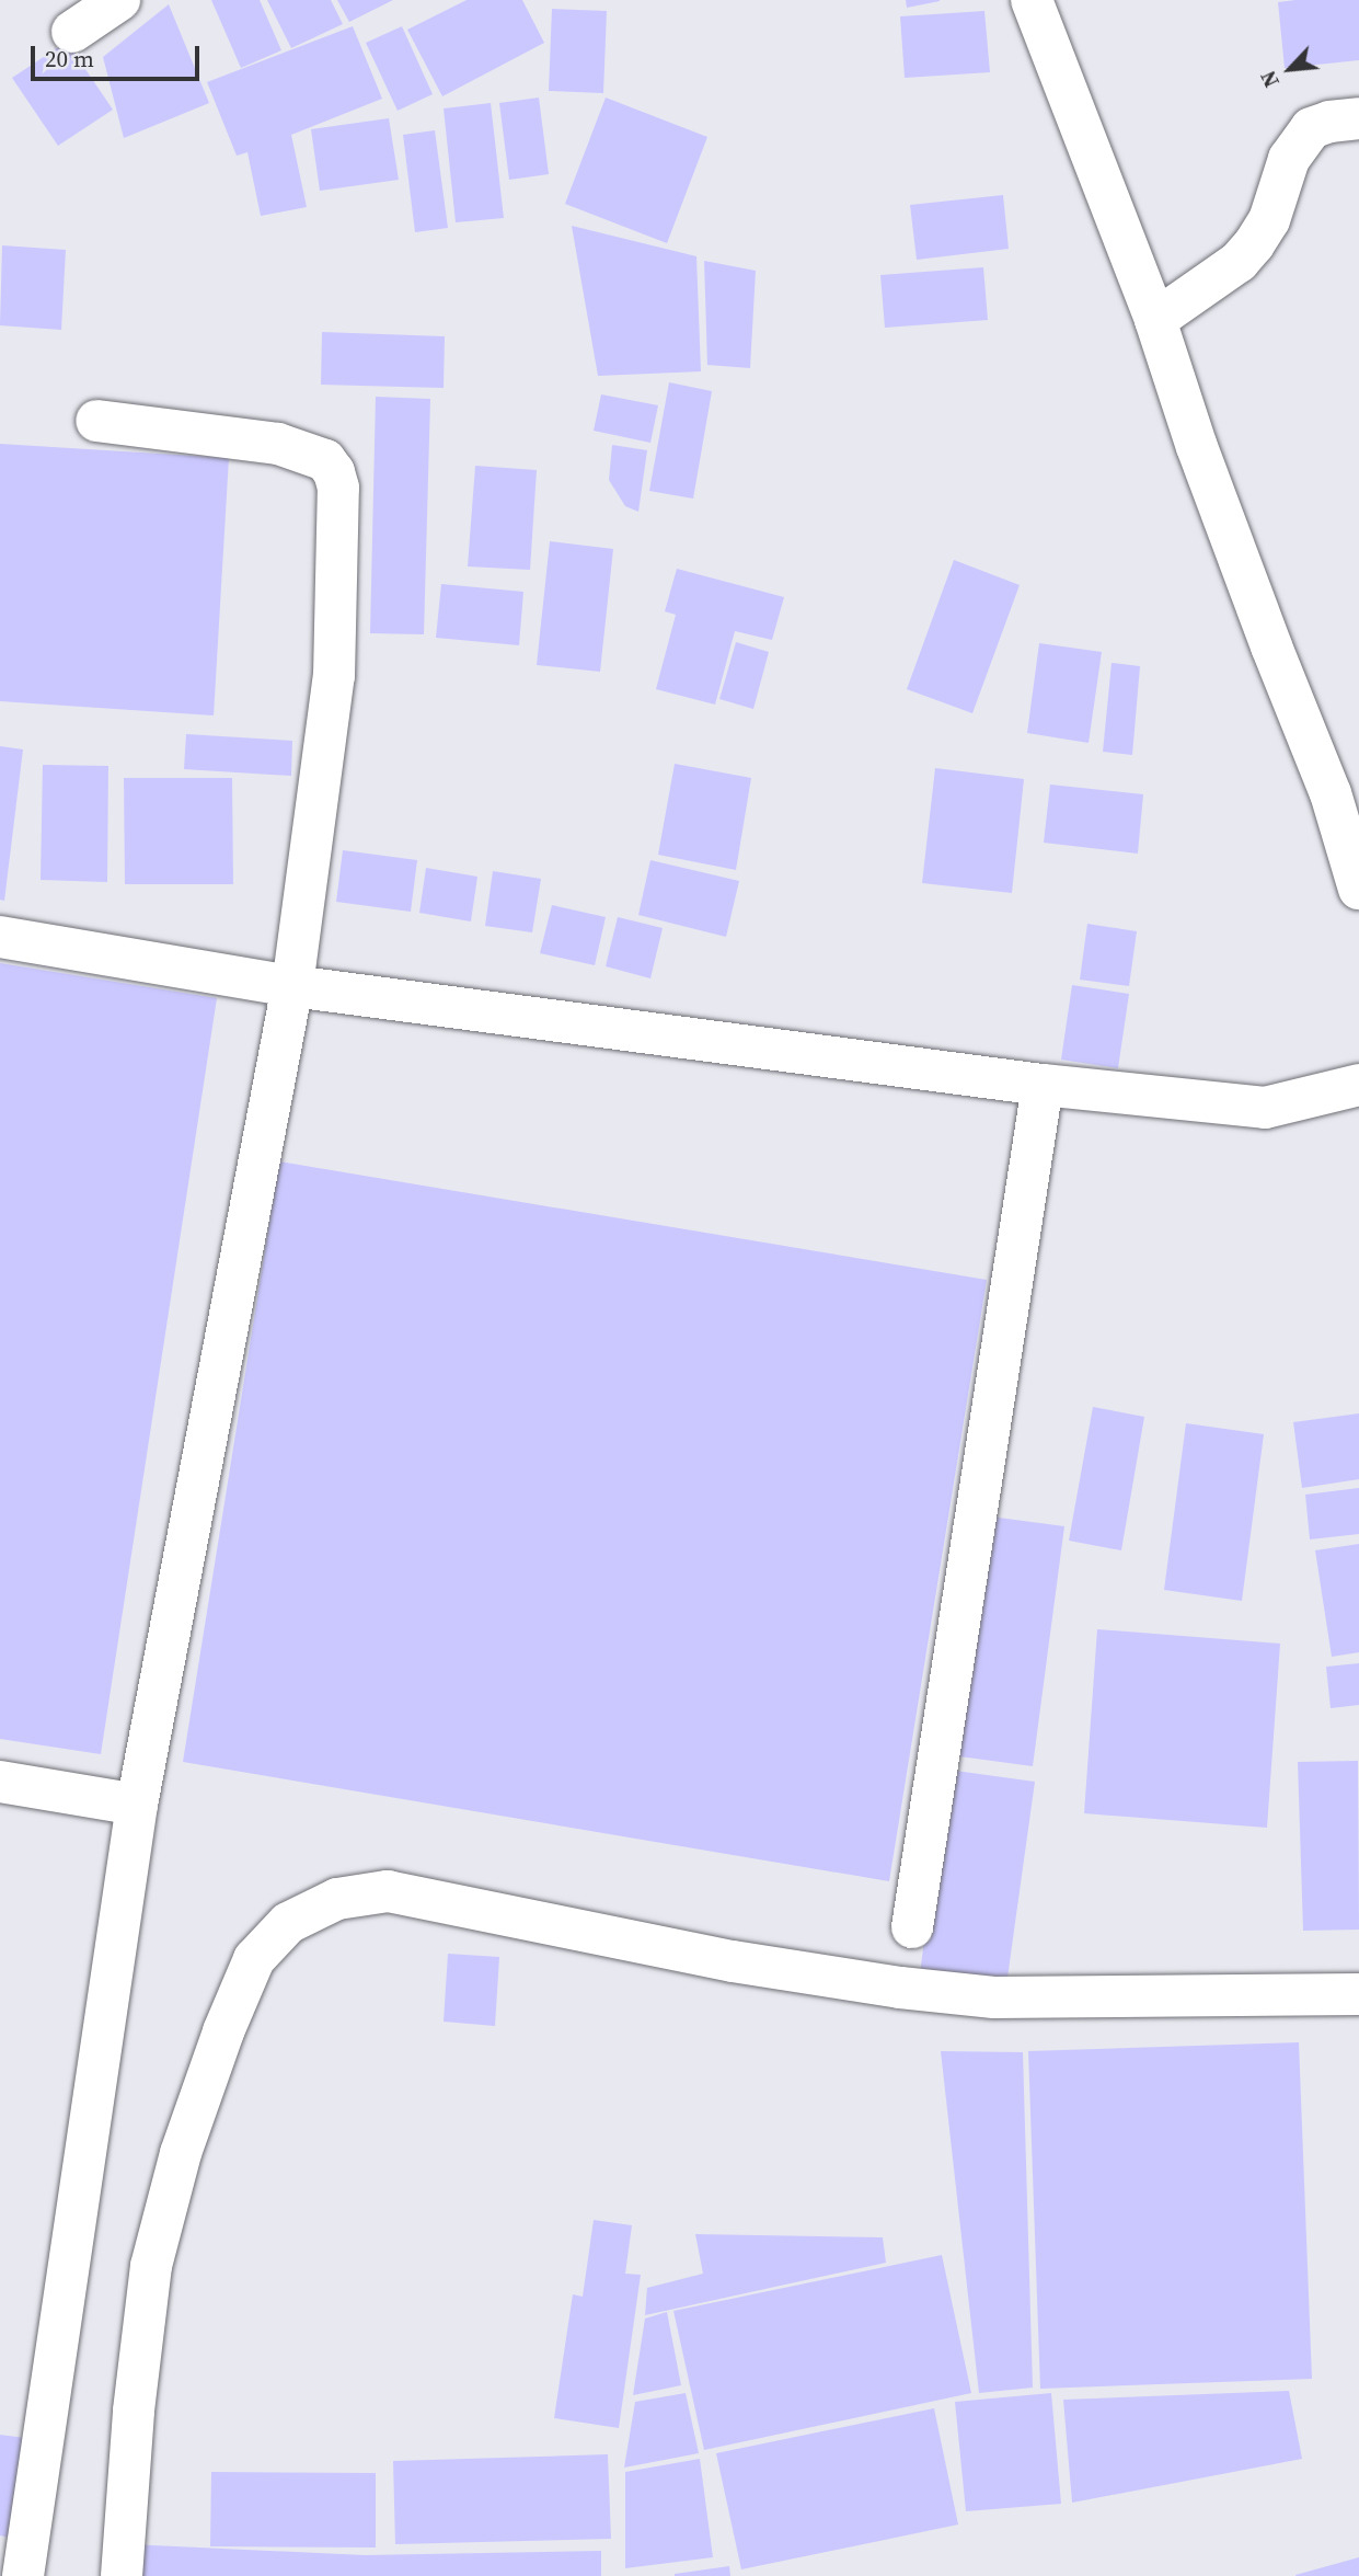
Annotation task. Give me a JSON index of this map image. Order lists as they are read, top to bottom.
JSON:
{
  "scale_bar": "20 m",
  "north": "bottom left"
}
